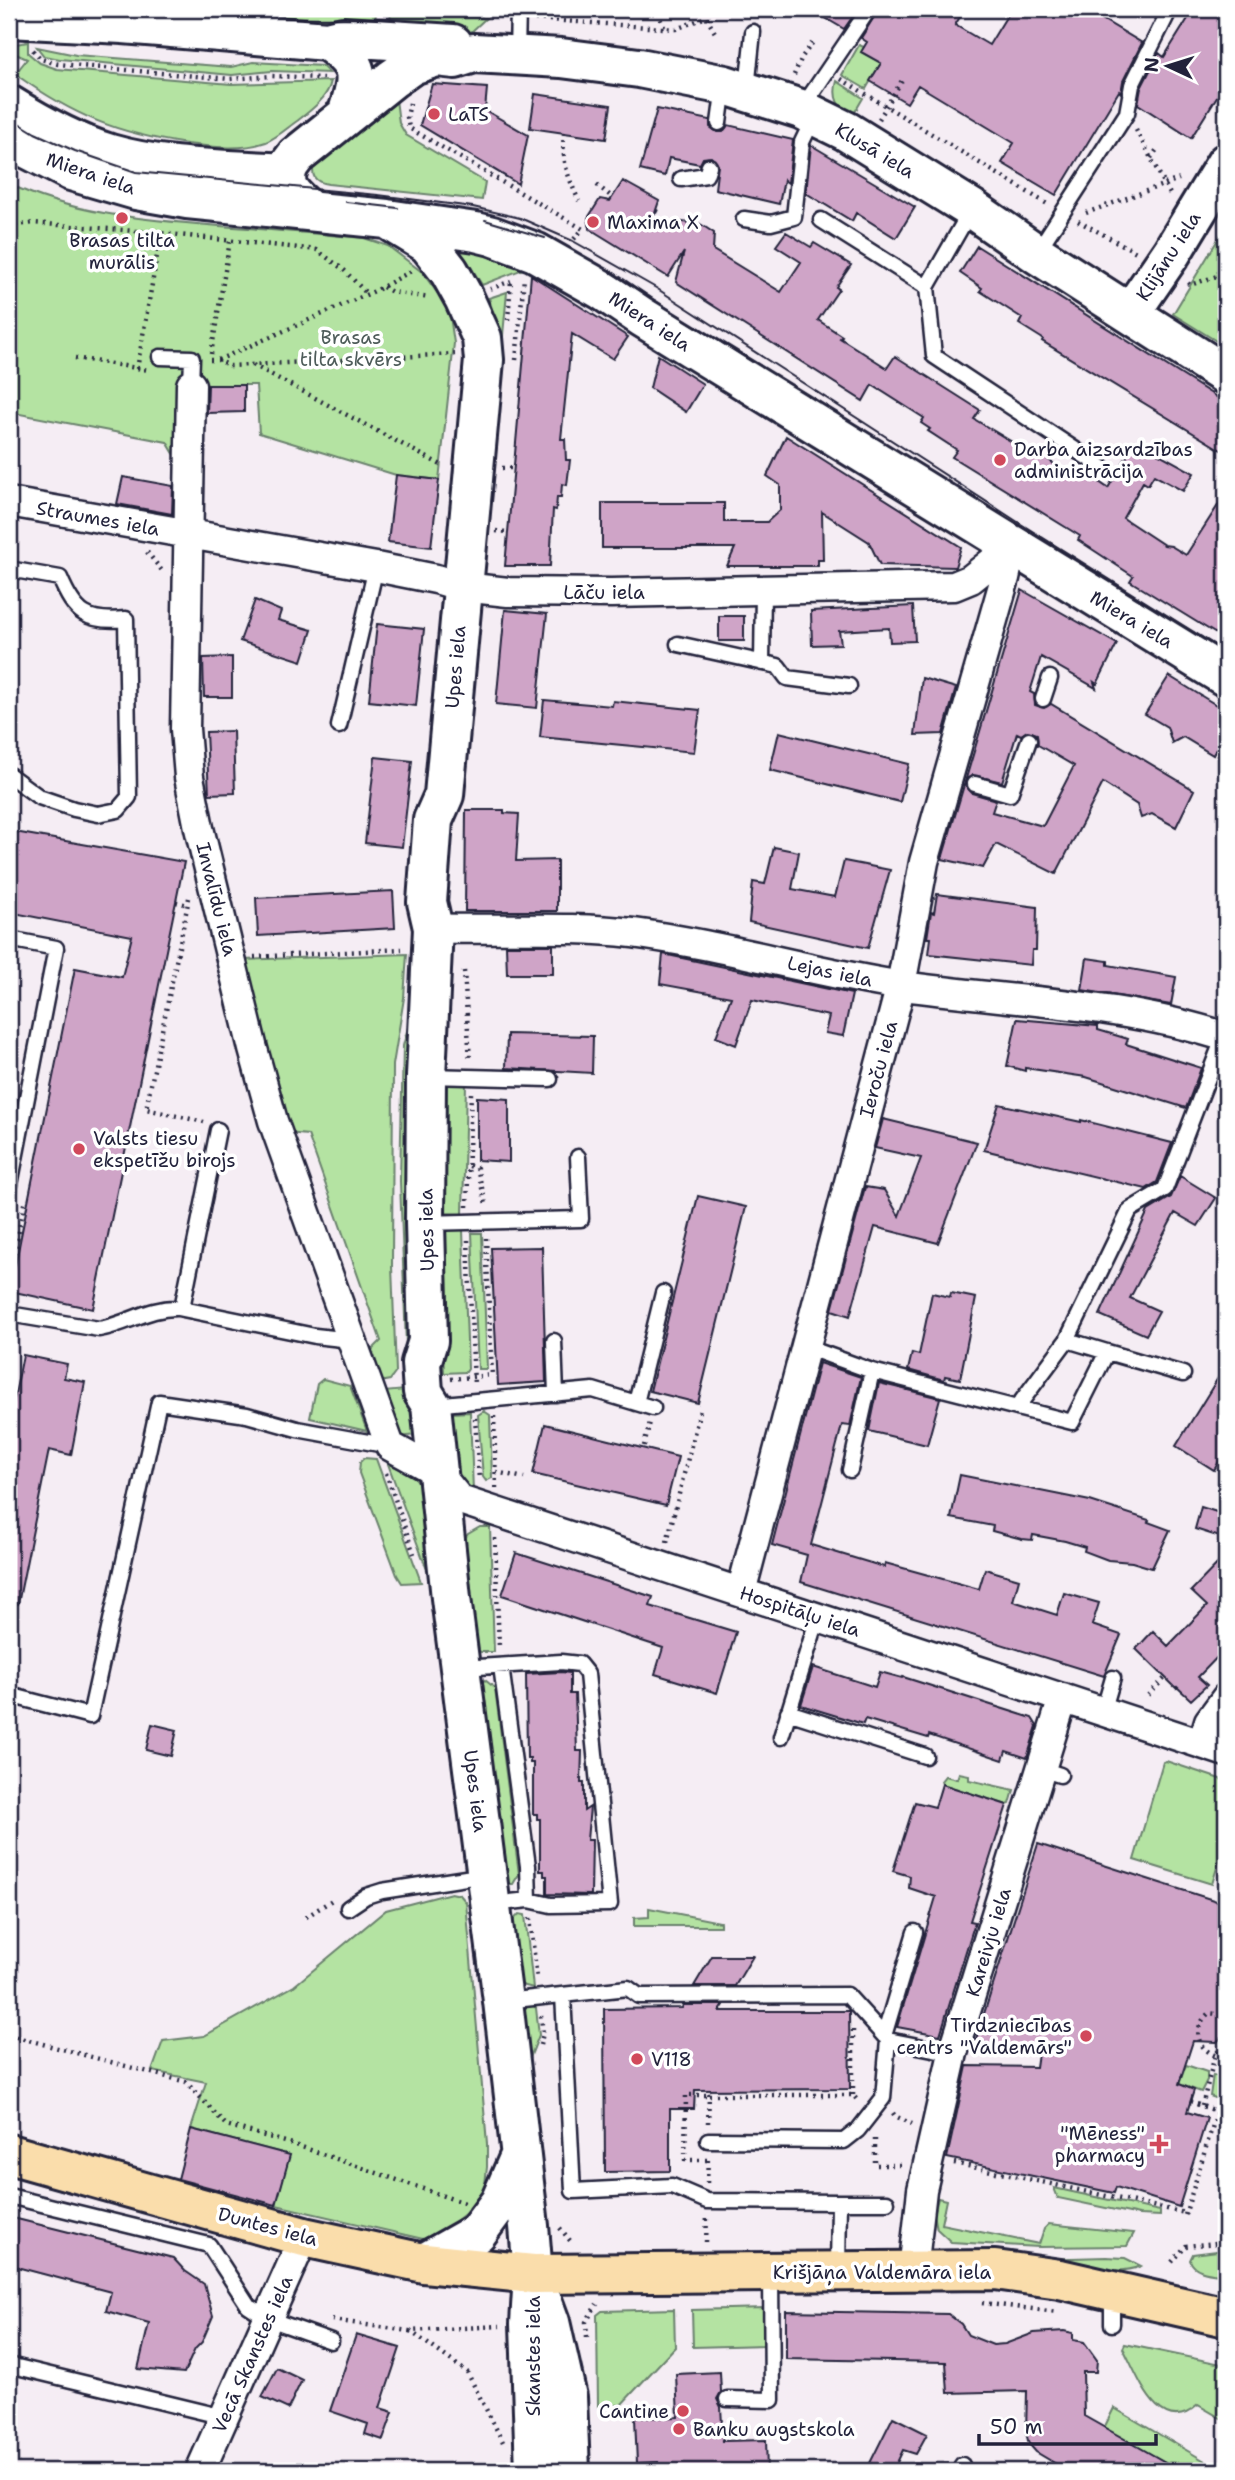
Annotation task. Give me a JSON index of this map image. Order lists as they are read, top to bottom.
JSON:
{
  "streets": {
    "main road": ["Duntes iela", "Krišjāņa Valdemāra iela"],
    "street": [
      "Klusā iela",
      "Miera iela",
      "Klijānu iela",
      "Straumes iela",
      "Lāču iela",
      "Upes iela",
      "Invalīdu iela",
      "Lejas iela",
      "Ieroču iela",
      "Hospitāļu iela",
      "Kareivju iela",
      "Vecā Skanstes iela",
      "Skanstes iela"
    ]
  },
  "crossings": [
    ["Klusā iela", "Miera iela"],
    ["Klusā iela", "Klijānu iela"],
    ["Miera iela", "Lāču iela"],
    ["Miera iela", "Upes iela"],
    ["Miera iela", "Ieroču iela"],
    ["Straumes iela", "Lāču iela"],
    ["Straumes iela", "Invalīdu iela"],
    ["Lāču iela", "Upes iela"],
    ["Lāču iela", "Invalīdu iela"],
    ["Lāču iela", "Ieroču iela"],
    ["Upes iela", "Lejas iela"],
    ["Upes iela", "Hospitāļu iela"],
    ["Upes iela", "Duntes iela"],
    ["Upes iela", "Krišjāņa Valdemāra iela"],
    ["Upes iela", "Skanstes iela"],
    ["Invalīdu iela", "Hospitāļu iela"],
    ["Lejas iela", "Ieroču iela"],
    ["Ieroču iela", "Hospitāļu iela"],
    ["Hospitāļu iela", "Kareivju iela"],
    ["Kareivju iela", "Krišjāņa Valdemāra iela"],
    ["Duntes iela", "Krišjāņa Valdemāra iela"],
    ["Duntes iela", "Vecā Skanstes iela"],
    ["Duntes iela", "Skanstes iela"],
    ["Krišjāņa Valdemāra iela", "Skanstes iela"]
  ],
  "parks": ["Brasas tilta skvērs"],
  "places": {
    "other": [
      "LaTS",
      "Brasas tilta murālis",
      "Maxima X",
      "Darba aizsardzības administrācija",
      "Valsts tiesu ekspetīžu birojs",
      "Tirdzniecības centrs \"Valdemārs\"",
      "V118",
      "Cantine",
      "Banku augstskola"
    ],
    "health": ["\"Mēness\" pharmacy"]
  },
  "scale_bar": "50 m",
  "north": "left"
}
